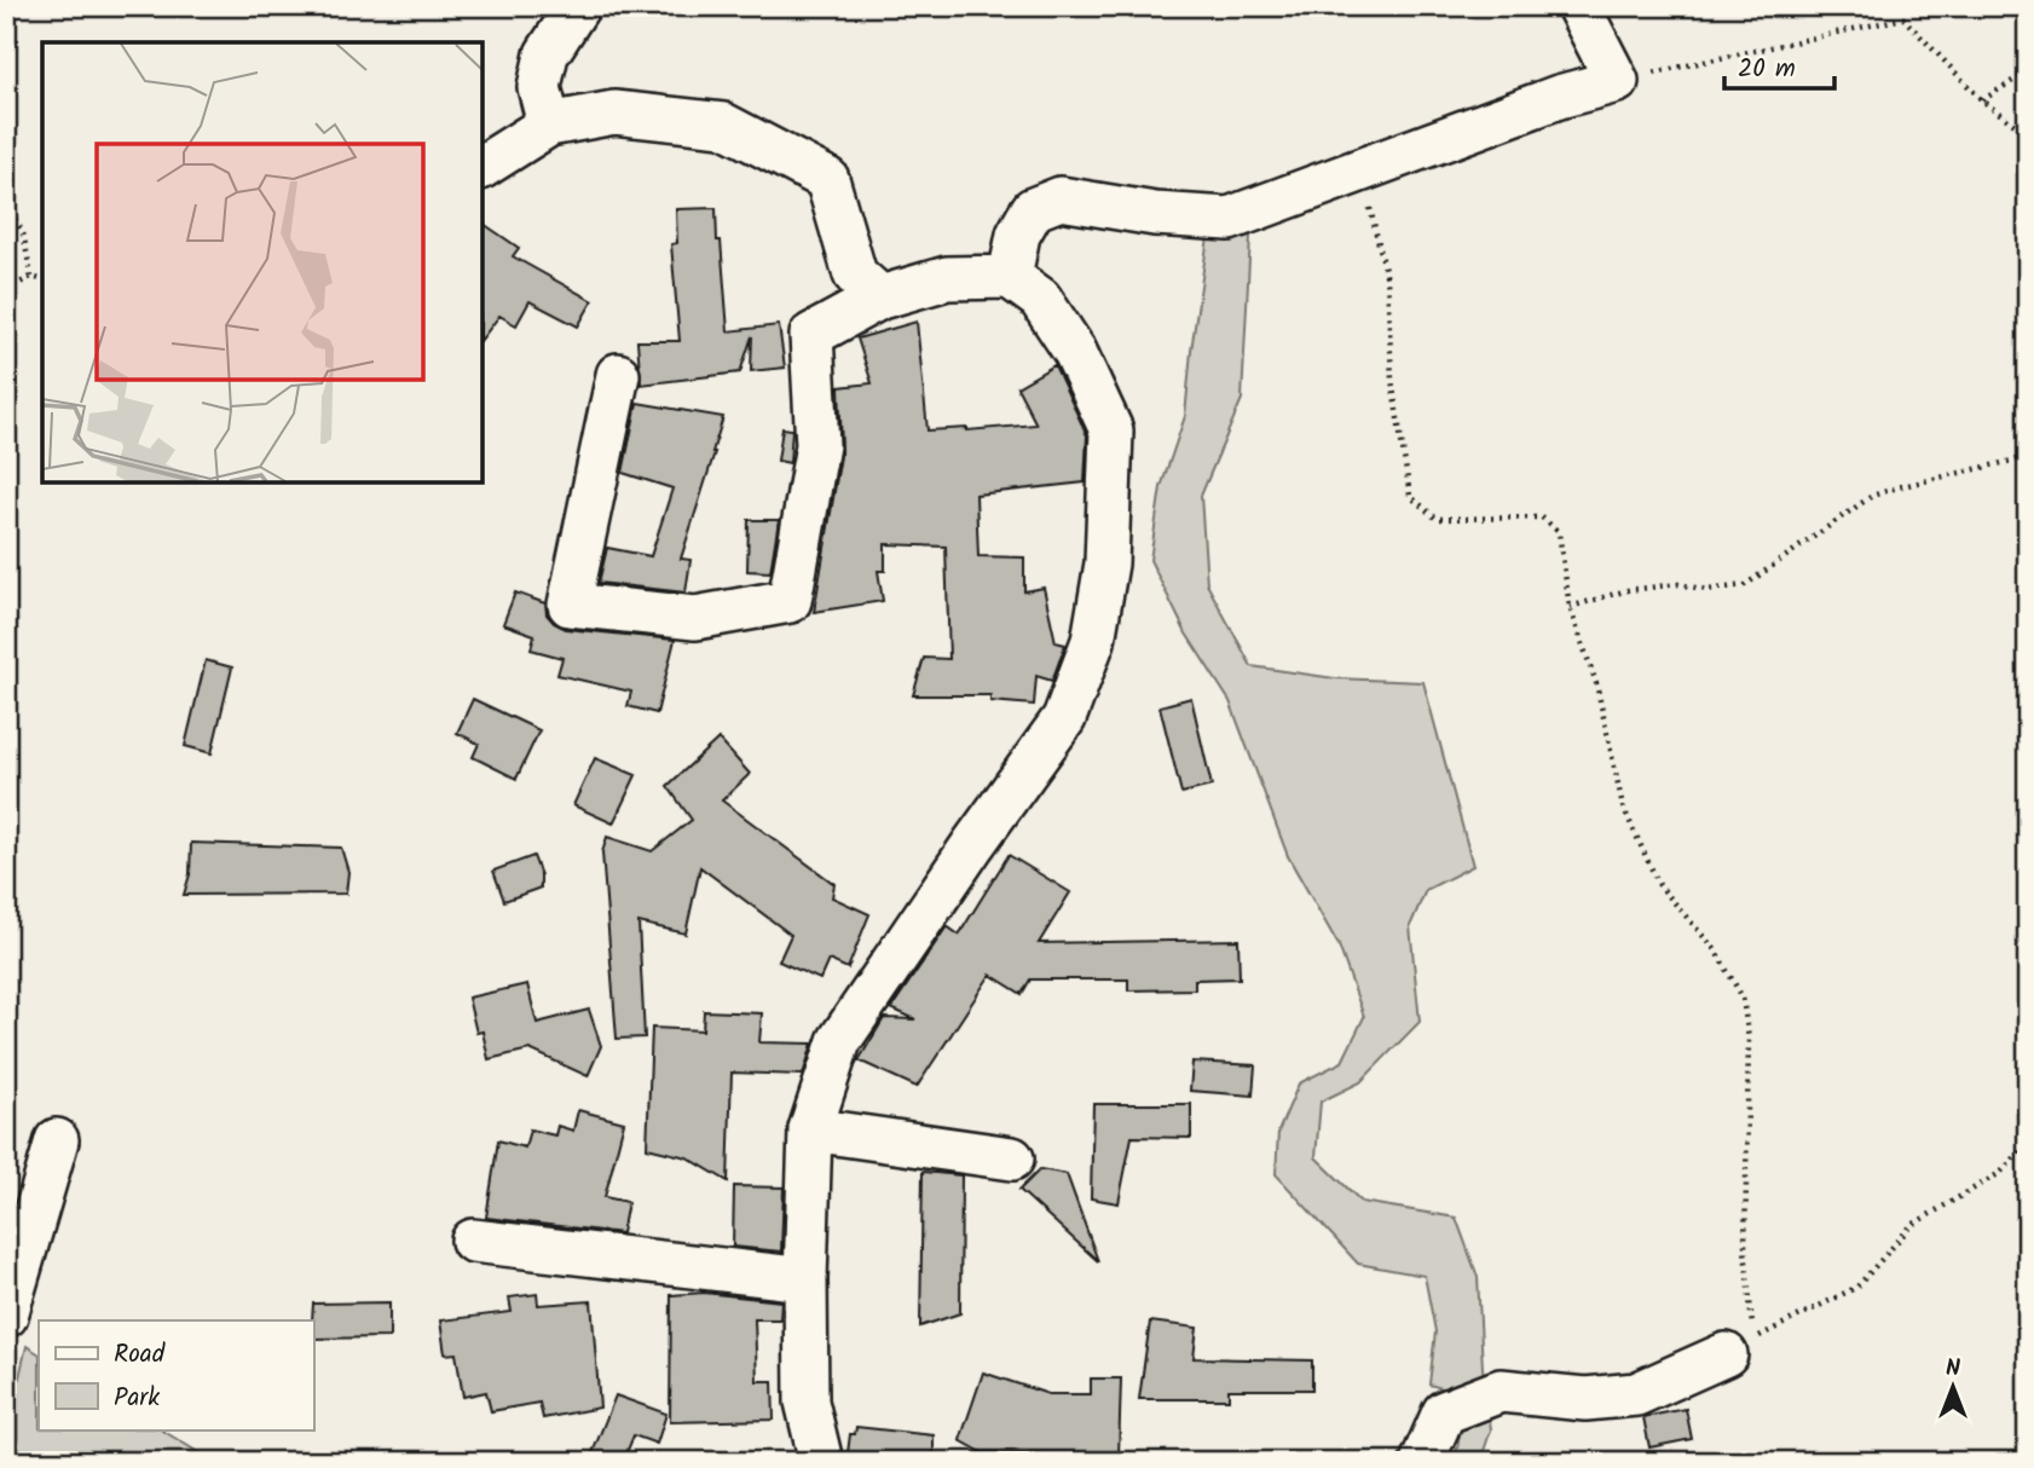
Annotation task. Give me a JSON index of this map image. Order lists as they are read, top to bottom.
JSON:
{
  "legend": ["Road", "Park"],
  "scale_bar": "20 m",
  "north": "top"
}
